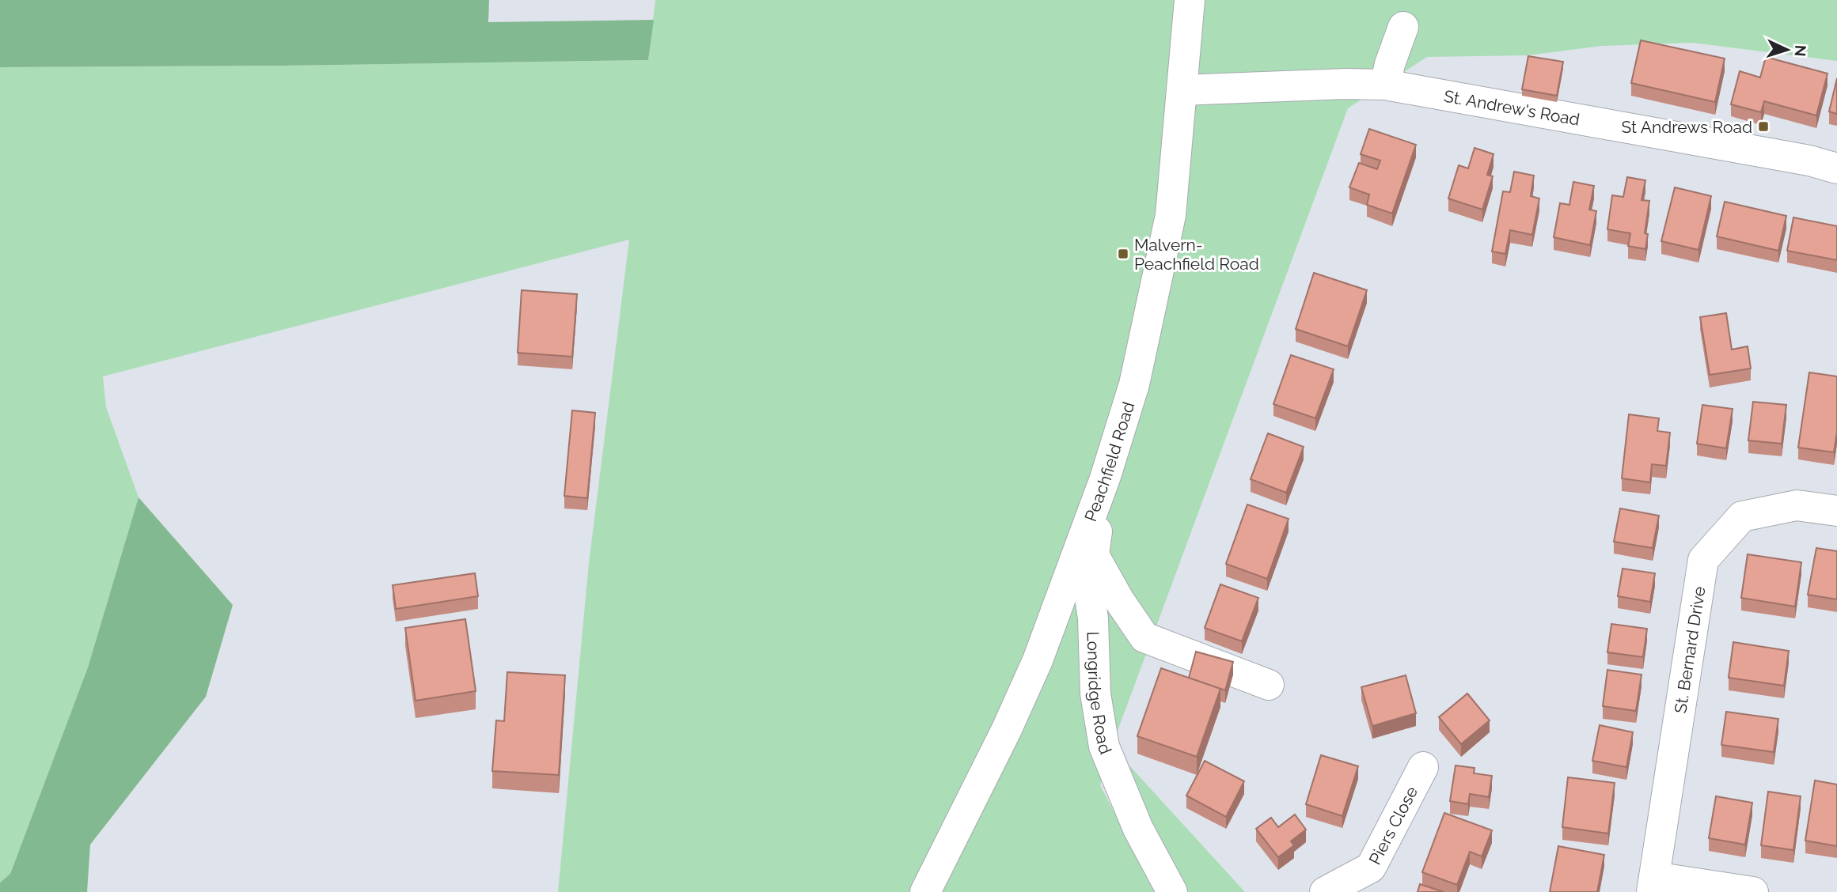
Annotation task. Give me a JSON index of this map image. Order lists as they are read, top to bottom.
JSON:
{
  "streets": {
    "street": [
      "St. Andrew's Road",
      "Peachfield Road",
      "St. Bernard Drive",
      "Longridge Road",
      "Piers Close"
    ]
  },
  "crossings": [
    ["St. Andrew's Road", "Peachfield Road"],
    ["Peachfield Road", "Longridge Road"]
  ],
  "places": {
    "transit": ["St Andrews Road", "Malvern- Peachfield Road"]
  },
  "north": "right"
}
